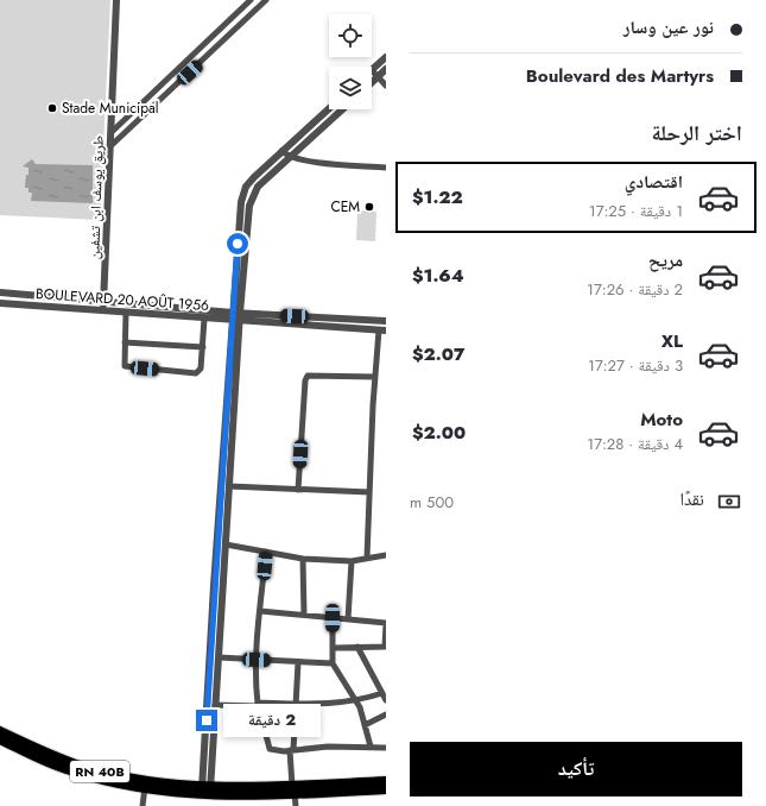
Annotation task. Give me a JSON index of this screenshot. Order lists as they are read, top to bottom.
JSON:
{
  "streets": {
    "main road": ["RN 40B"],
    "street": ["طريق يوسف ابن تشفين", "BOULEVARD 20 AOÛT 1956"]
  },
  "crossings": [
    ["طريق يوسف ابن تشفين", "BOULEVARD 20 AOÛT 1956"]
  ],
  "places": ["Stade Municipal", "CEM"],
  "page": {
    "banner": ["نور عين وسار", "Boulevard des Martyrs"],
    "heading": "اختر الرحلة",
    "list": [
      {
        "name": "اقتصادي",
        "note": "1 دقيقة · 17:25",
        "value": "$1.22"
      },
      {
        "name": "مريح",
        "note": "2 دقيقة · 17:26",
        "value": "$1.64"
      },
      {
        "name": "XL",
        "note": "3 دقيقة · 17:27",
        "value": "$2.07"
      },
      {
        "name": "Moto",
        "note": "4 دقيقة · 17:28",
        "value": "$2.00"
      }
    ],
    "pay": ["نقدًا", "500 m"],
    "bubble": "2 دقيقة",
    "buttons": "تأكيد"
  }
}
